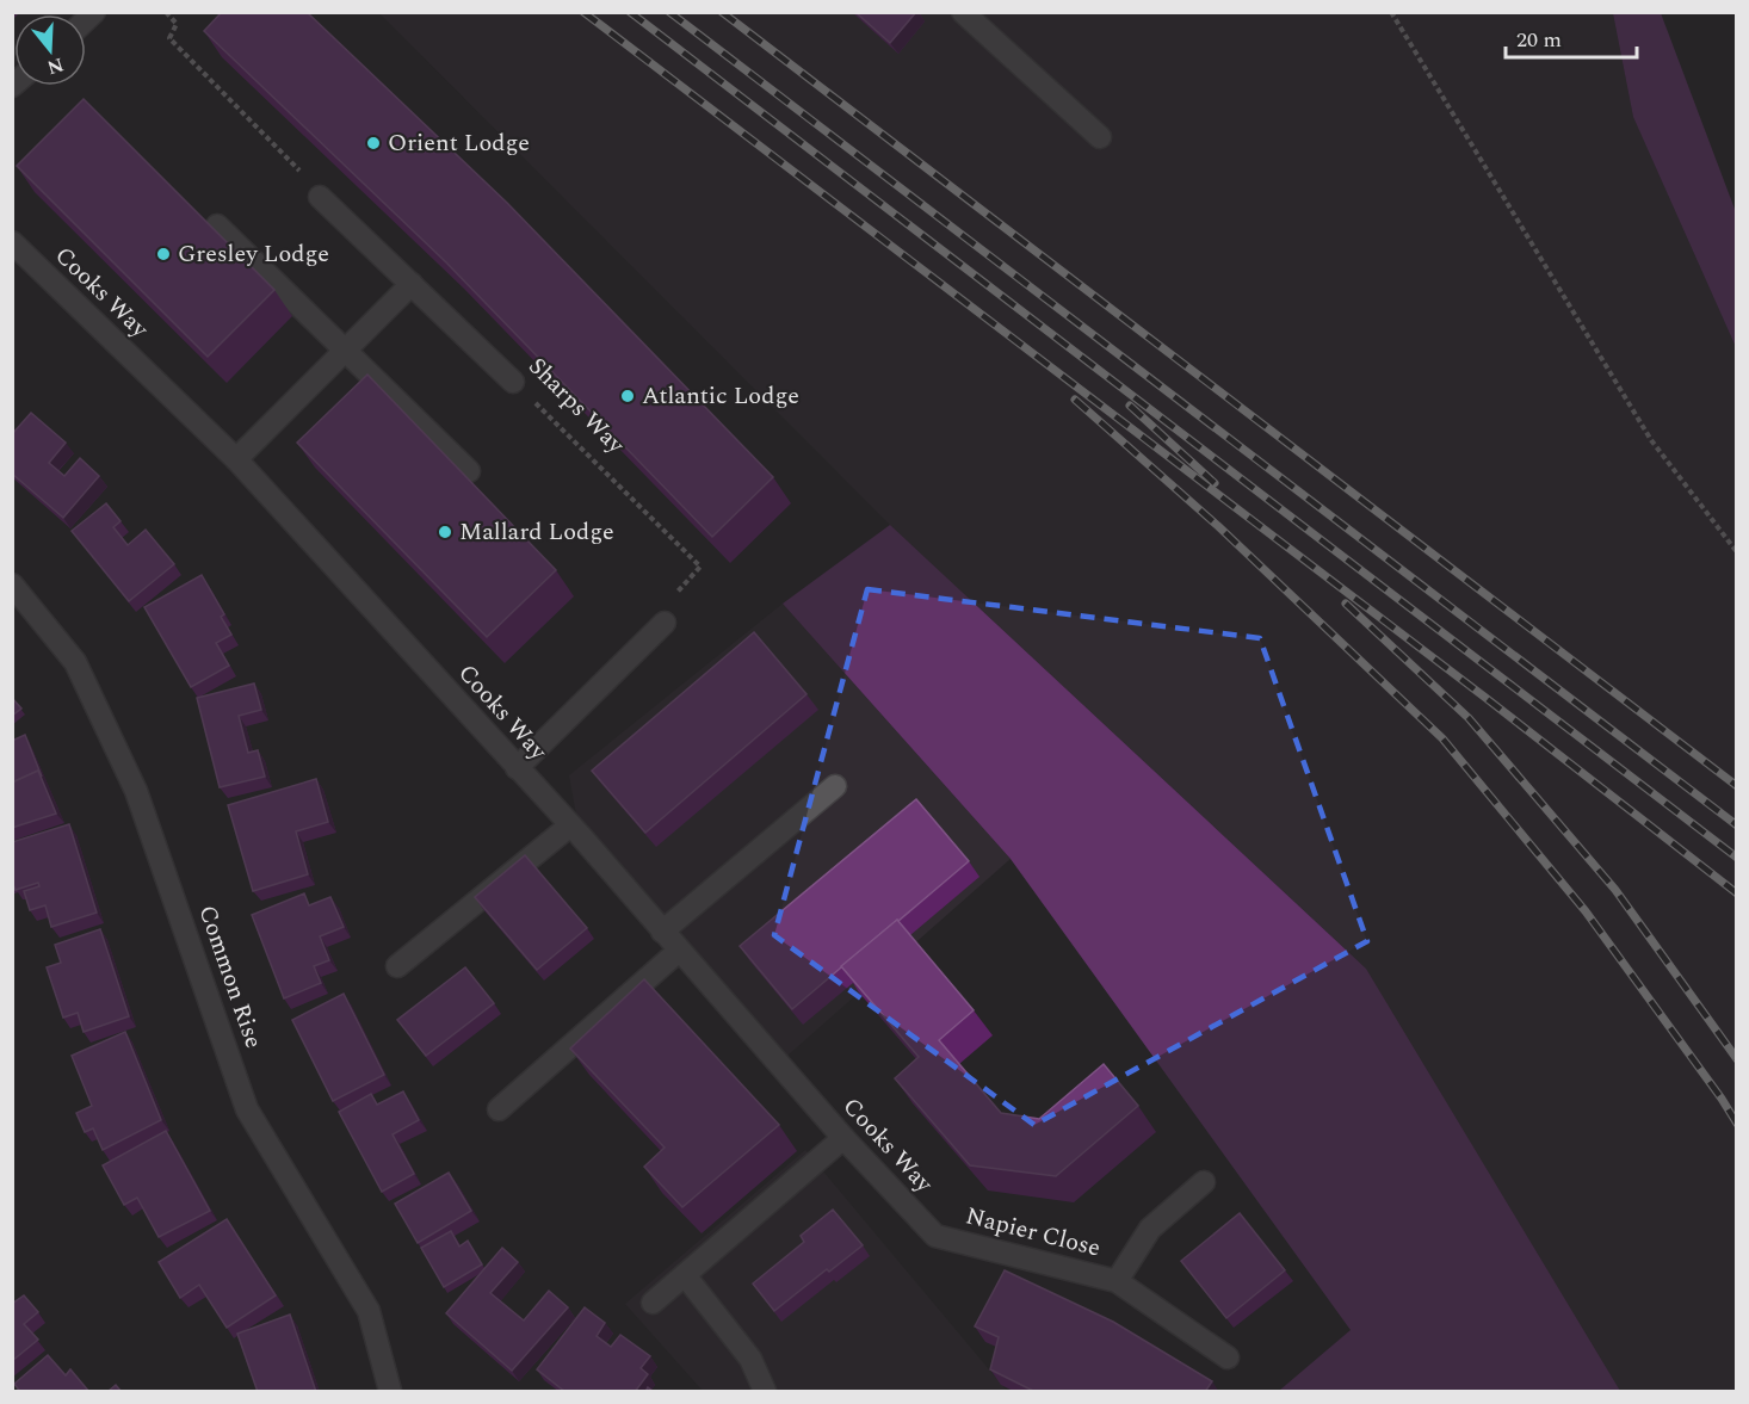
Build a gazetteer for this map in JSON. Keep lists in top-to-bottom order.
{
  "streets": {
    "street": [
      "Cooks Way",
      "Sharps Way",
      "Common Rise",
      "Napier Close"
    ]
  },
  "crossings": [
    ["Cooks Way", "Napier Close"]
  ],
  "places": [
    "Orient Lodge",
    "Gresley Lodge",
    "Atlantic Lodge",
    "Mallard Lodge"
  ],
  "scale_bar": "20 m",
  "north": "bottom"
}
